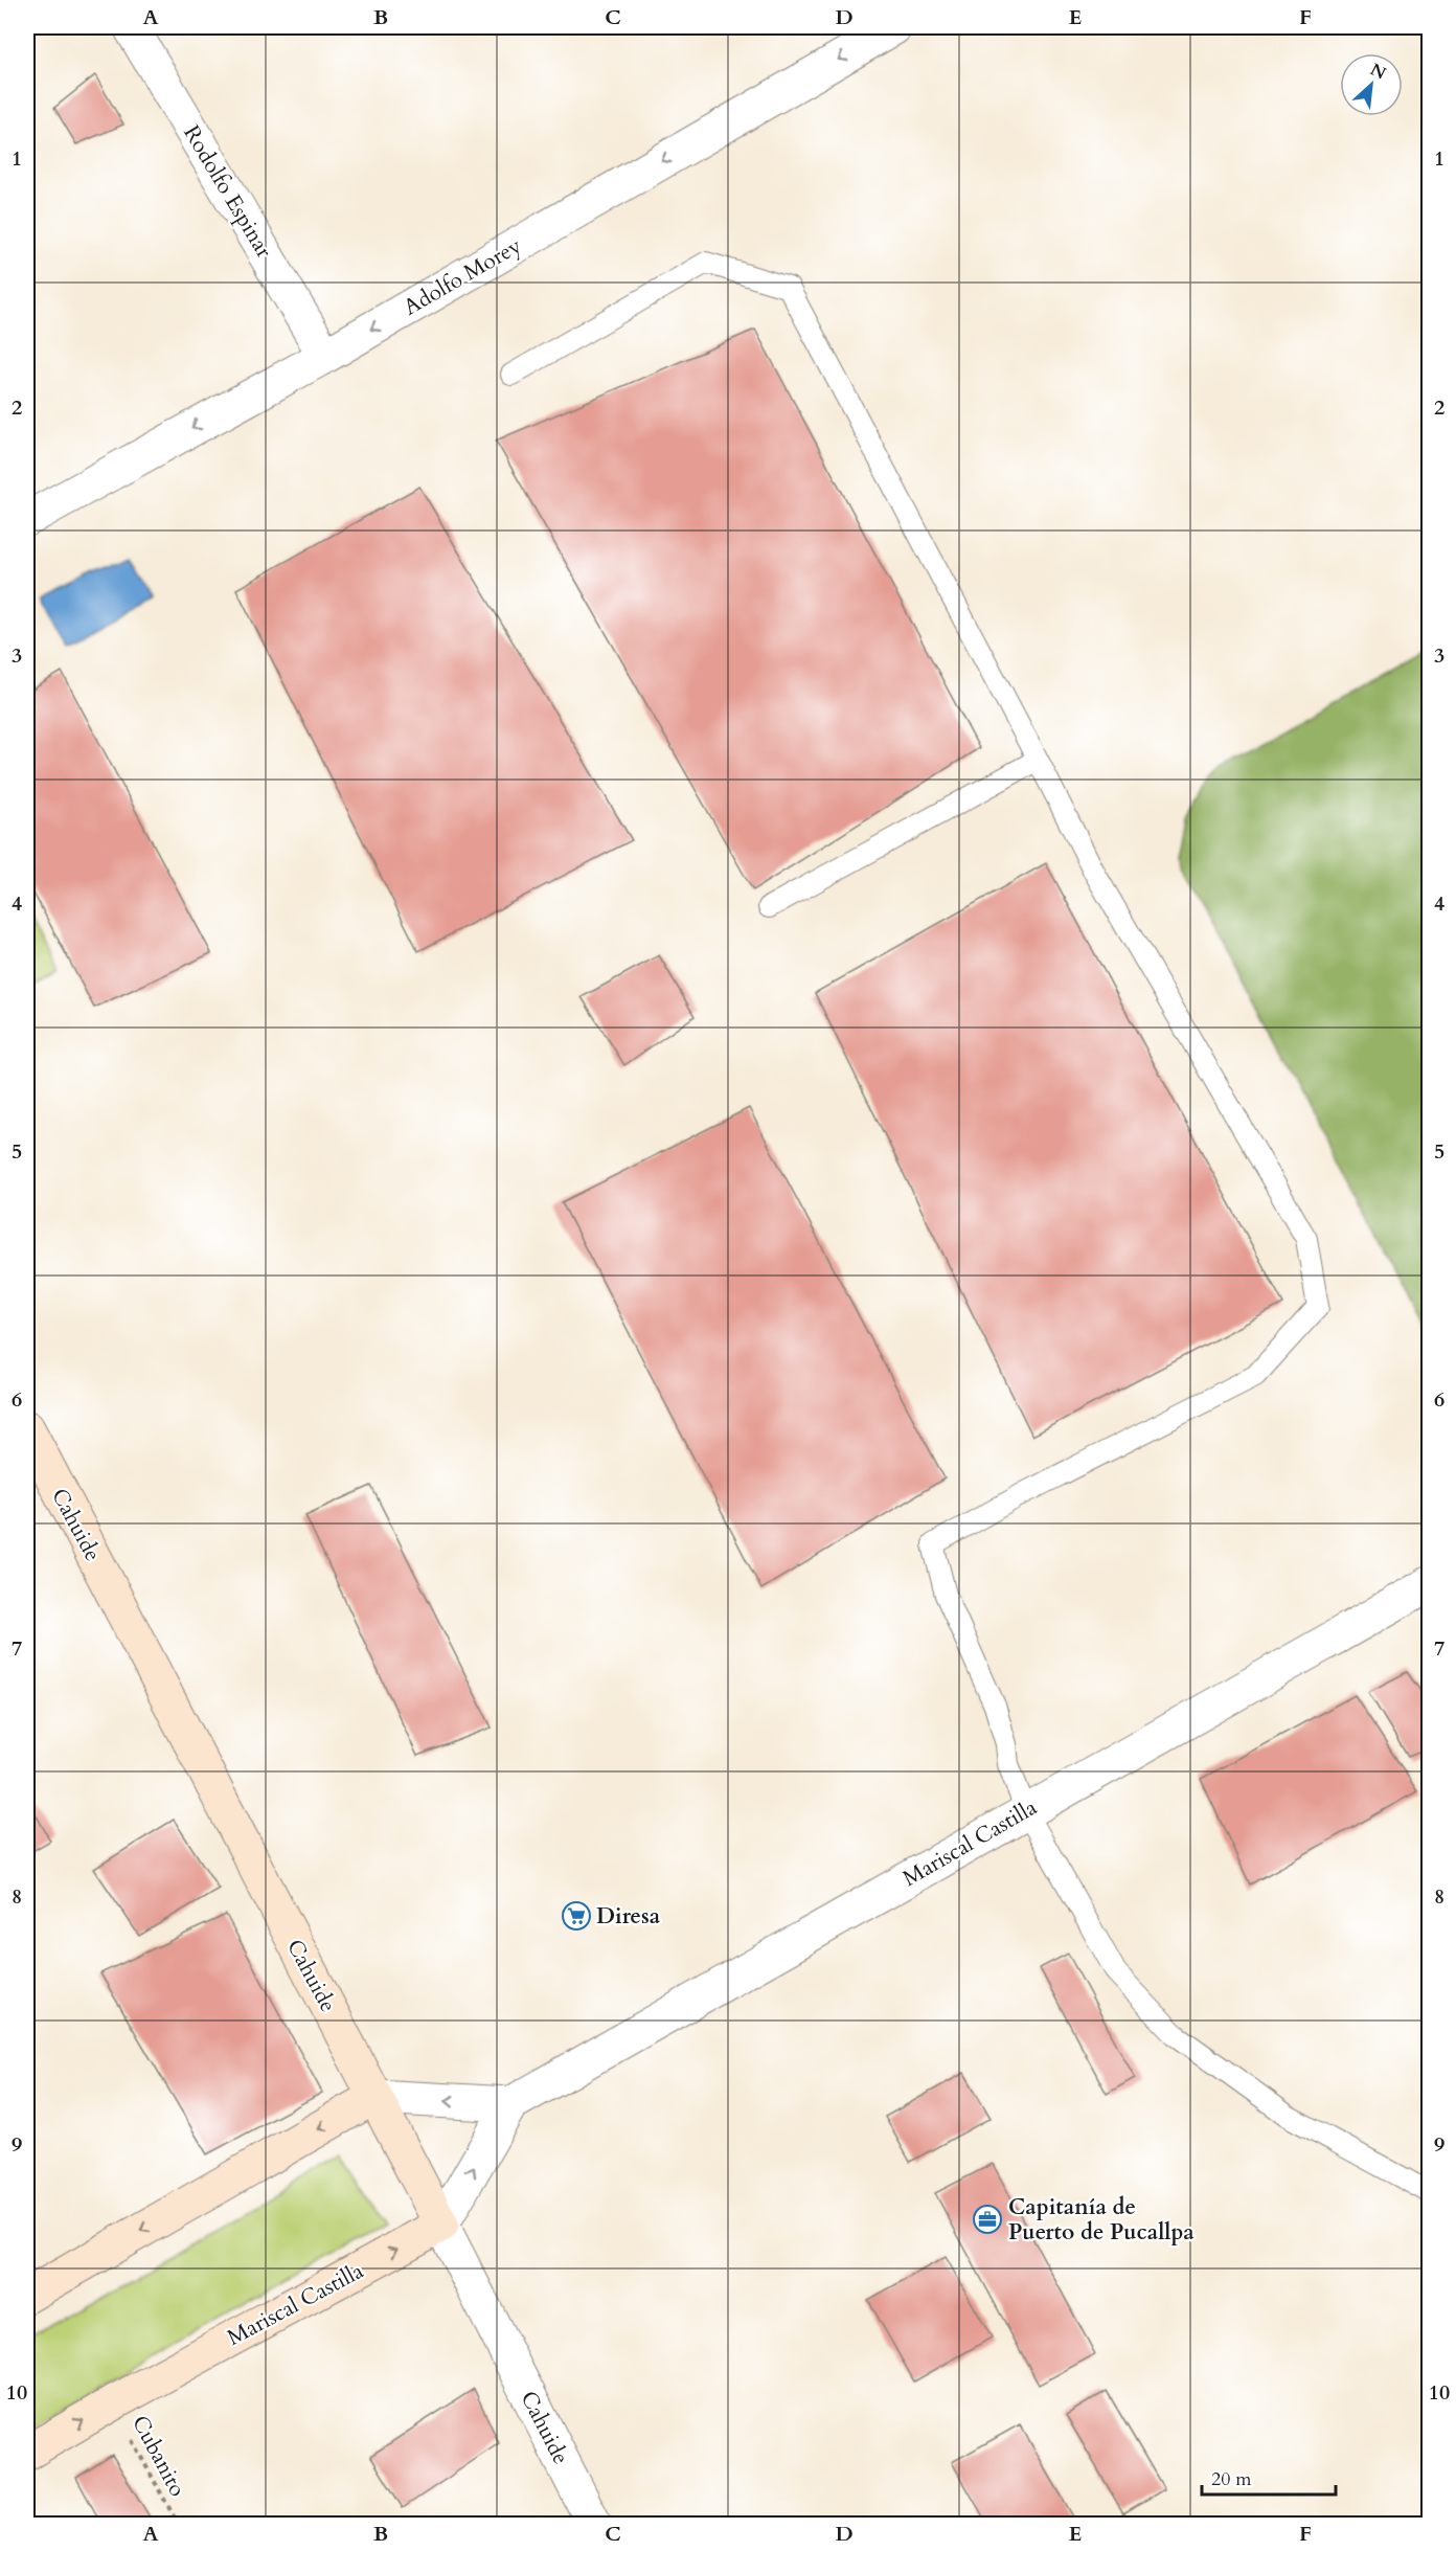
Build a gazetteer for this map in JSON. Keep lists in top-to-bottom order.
{
  "streets": {
    "main road": ["Cahuide", "Mariscal Castilla"],
    "street": ["Rodolfo Espinar", "Adolfo Morey"],
    "path": ["Cubanito"]
  },
  "crossings": [
    ["Rodolfo Espinar", "Adolfo Morey"],
    ["Cahuide", "Mariscal Castilla"],
    ["Mariscal Castilla", "Cubanito"]
  ],
  "one_way": ["Adolfo Morey"],
  "places": {
    "supermarket": ["Diresa"],
    "office": ["Capitanía de Puerto de Pucallpa"]
  },
  "scale_bar": "20 m",
  "north": "top right",
  "grid": {
    "columns": [
      "A",
      "B",
      "C",
      "D",
      "E",
      "F"
    ],
    "rows": [
      "1",
      "2",
      "3",
      "4",
      "5",
      "6",
      "7",
      "8",
      "9",
      "10"
    ]
  }
}
